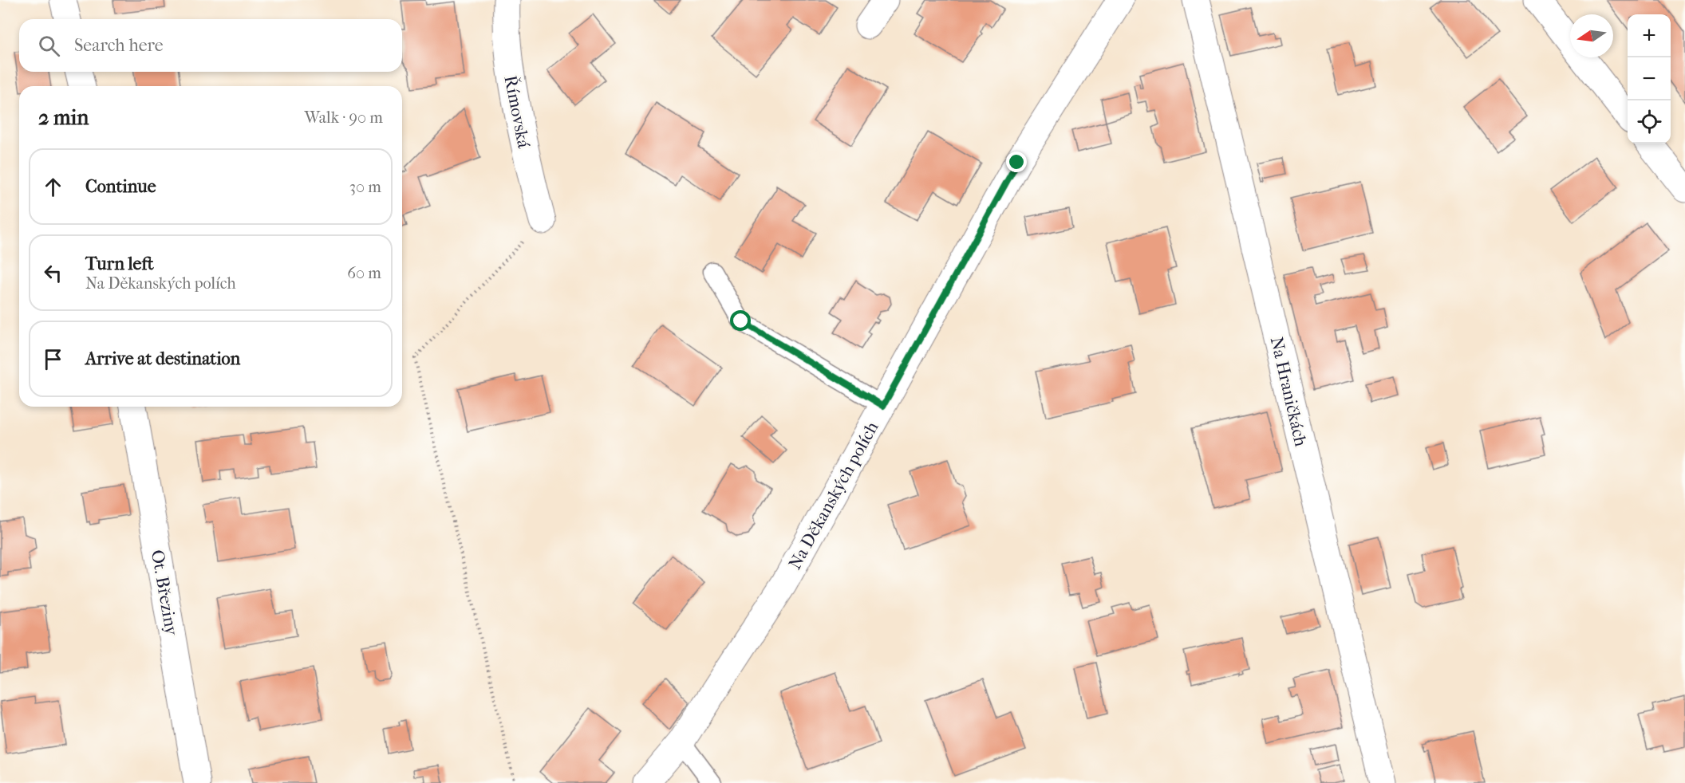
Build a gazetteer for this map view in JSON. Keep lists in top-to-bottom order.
{
  "streets": {
    "street": [
      "Římovská",
      "Na Hraničkách",
      "Na Děkanských polích",
      "Ot. Březiny"
    ]
  },
  "north": "left",
  "page": {
    "map_buttons": ["+", "−"],
    "search": "Search here",
    "heading": ["2 min", "Walk · 90 m"],
    "list": [
      ["Continue", "30 m"],
      ["Turn left", "Na Děkanských polích", "60 m"],
      "Arrive at destination"
    ]
  }
}
